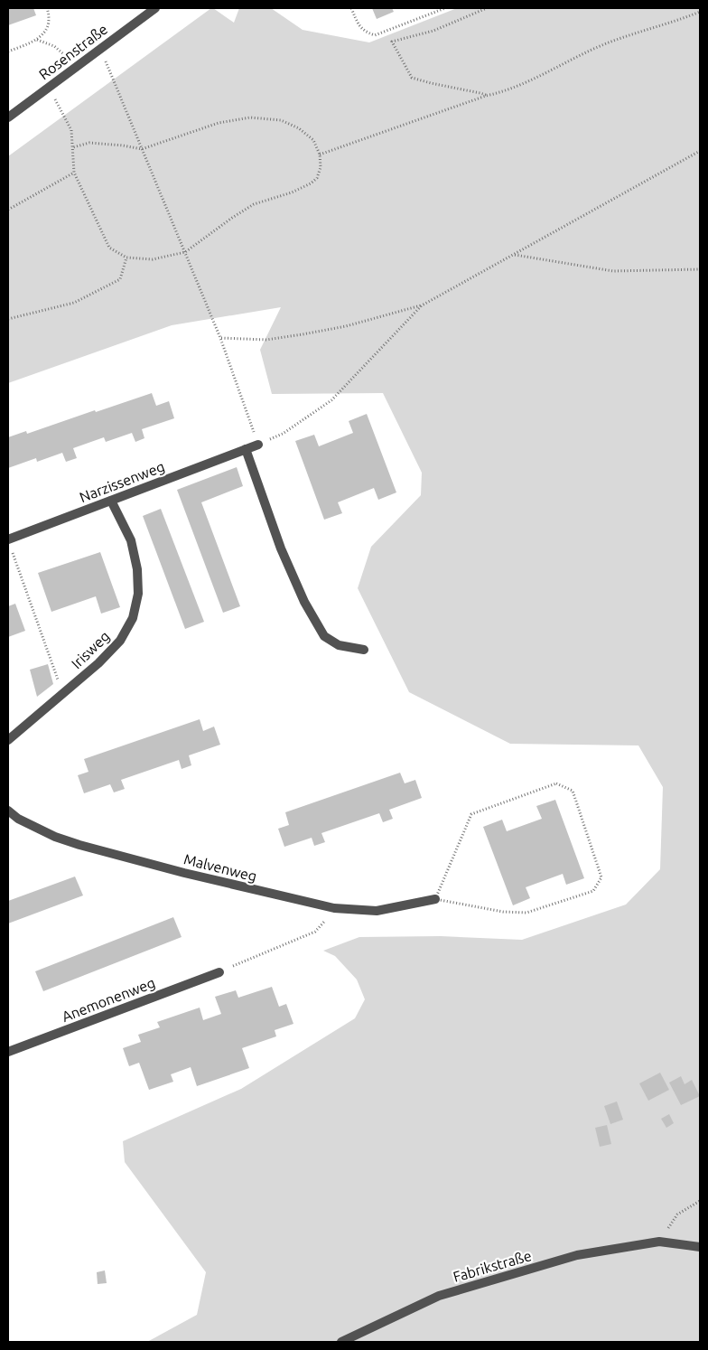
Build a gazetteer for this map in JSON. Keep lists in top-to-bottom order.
{
  "streets": {
    "street": [
      "Rosenstraße",
      "Narzissenweg",
      "Irisweg",
      "Malvenweg",
      "Anemonenweg",
      "Fabrikstraße"
    ]
  },
  "crossings": [
    ["Narzissenweg", "Irisweg"]
  ]
}
